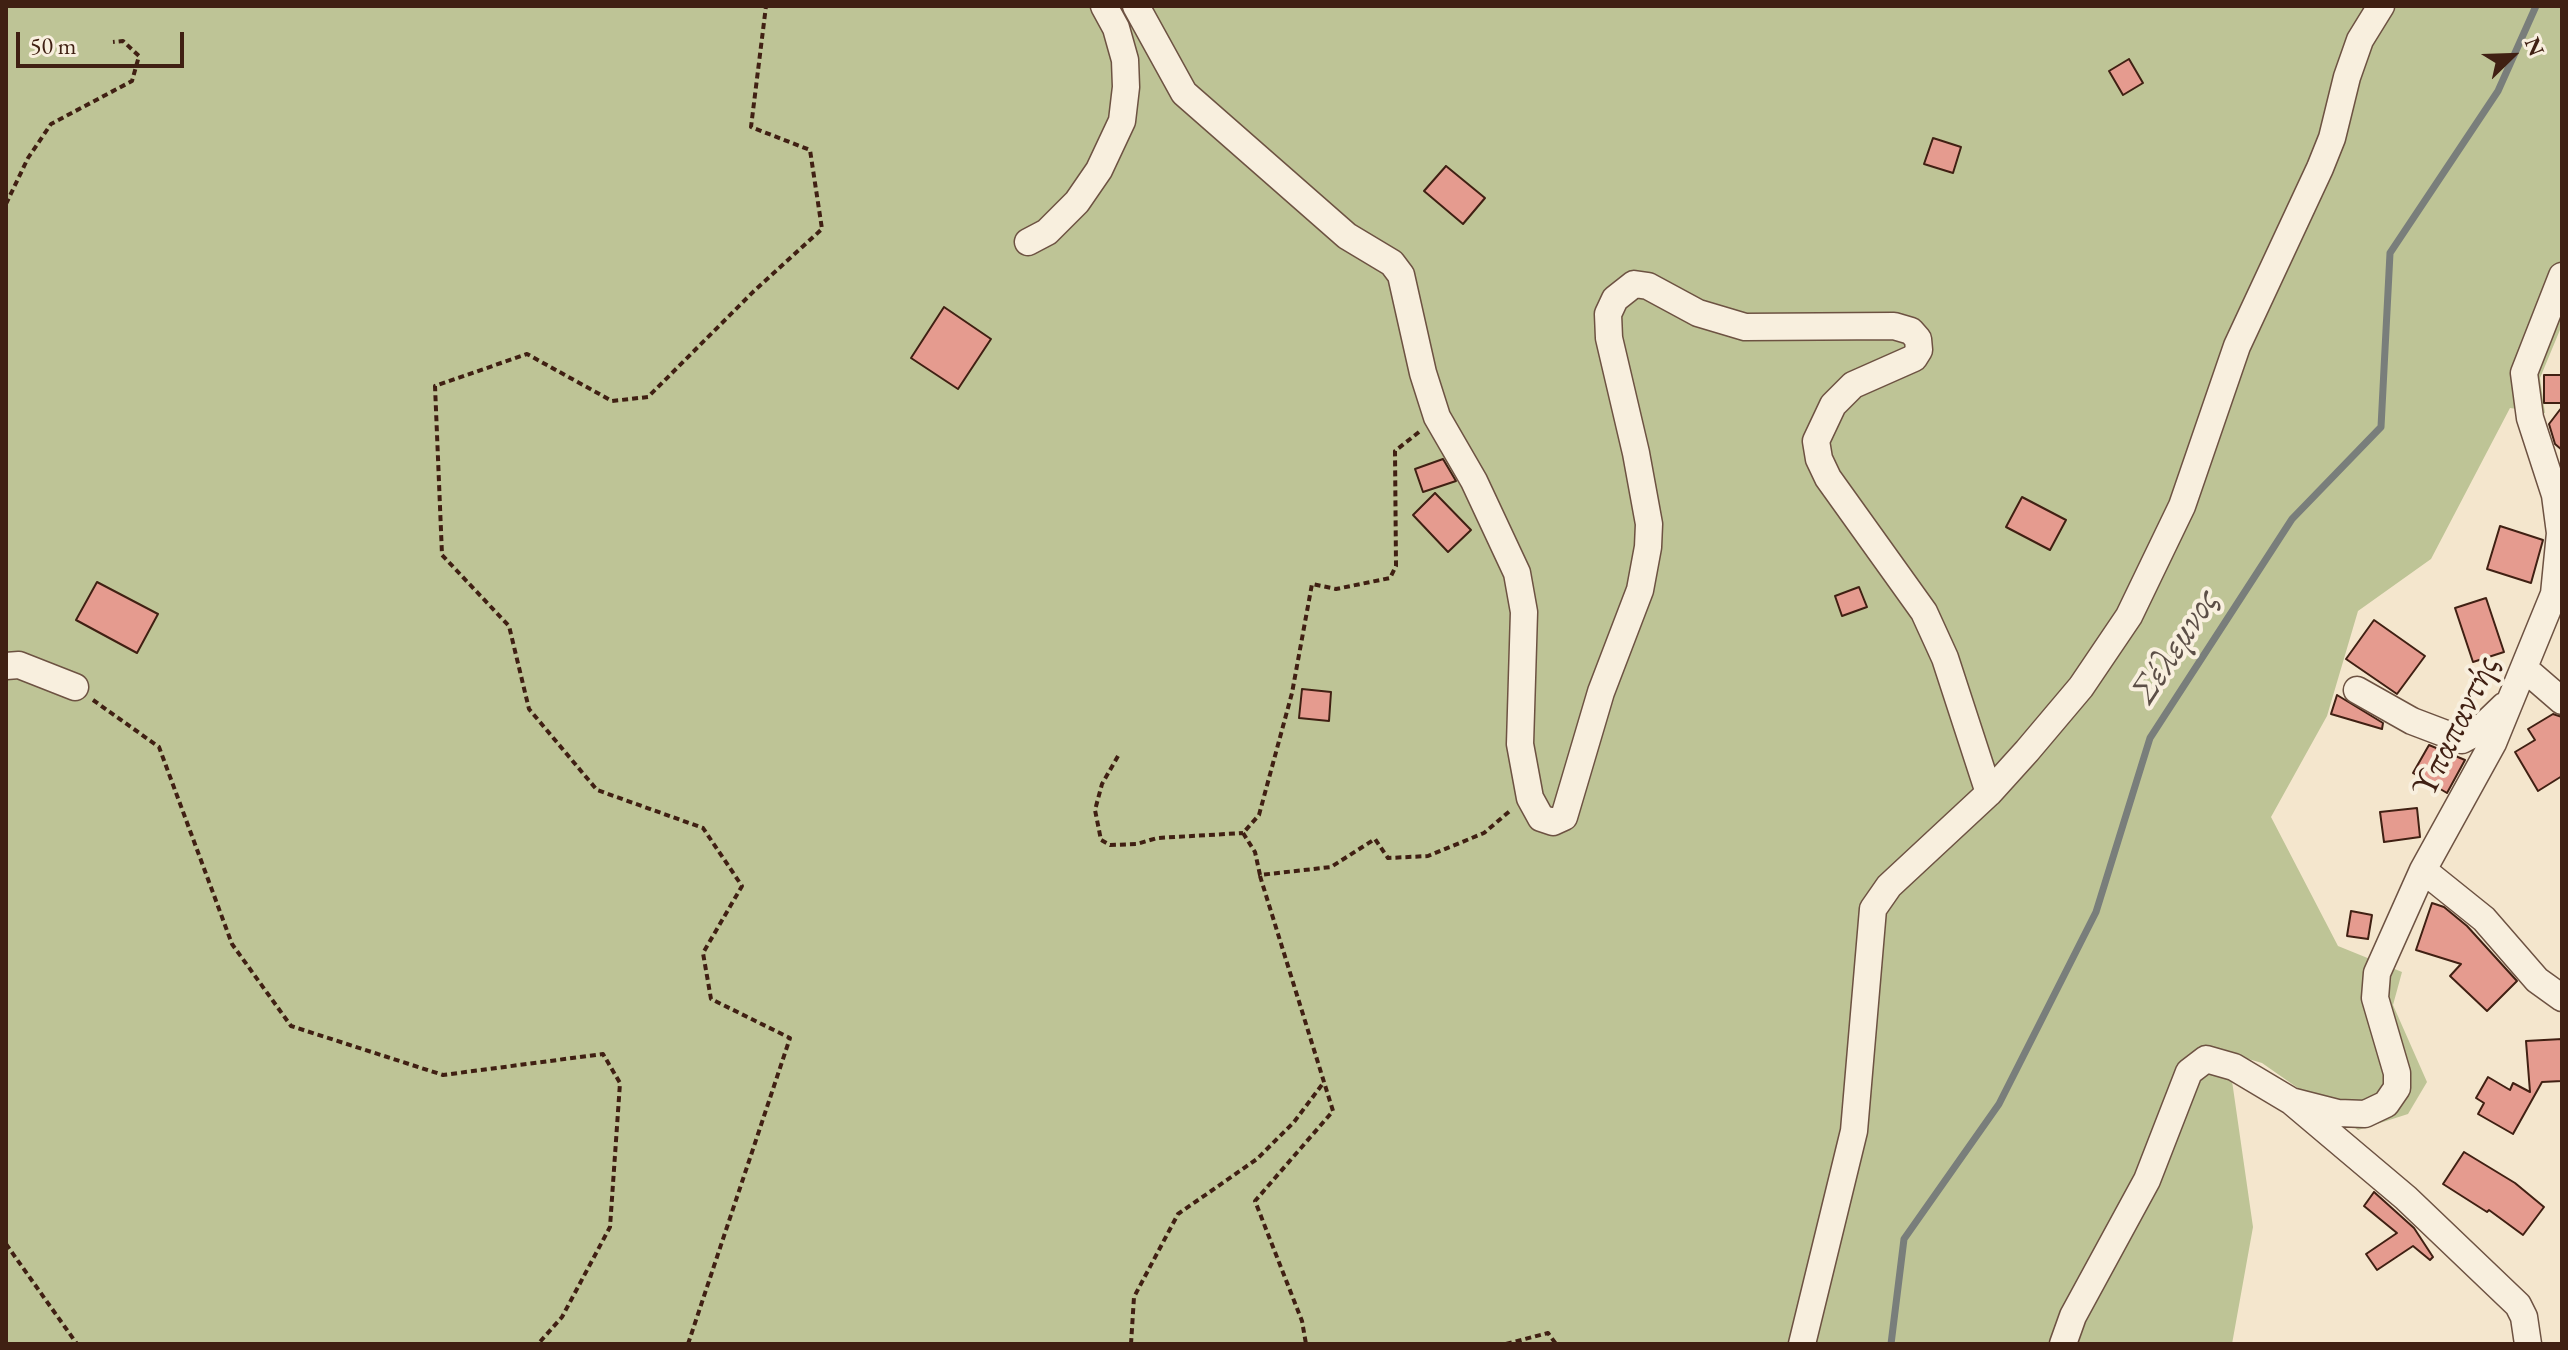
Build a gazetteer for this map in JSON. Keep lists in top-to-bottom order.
{
  "streets": {
    "street": ["Υπαπαντής"]
  },
  "water": ["Σέλεμνος"],
  "scale_bar": "50 m",
  "north": "top right"
}
